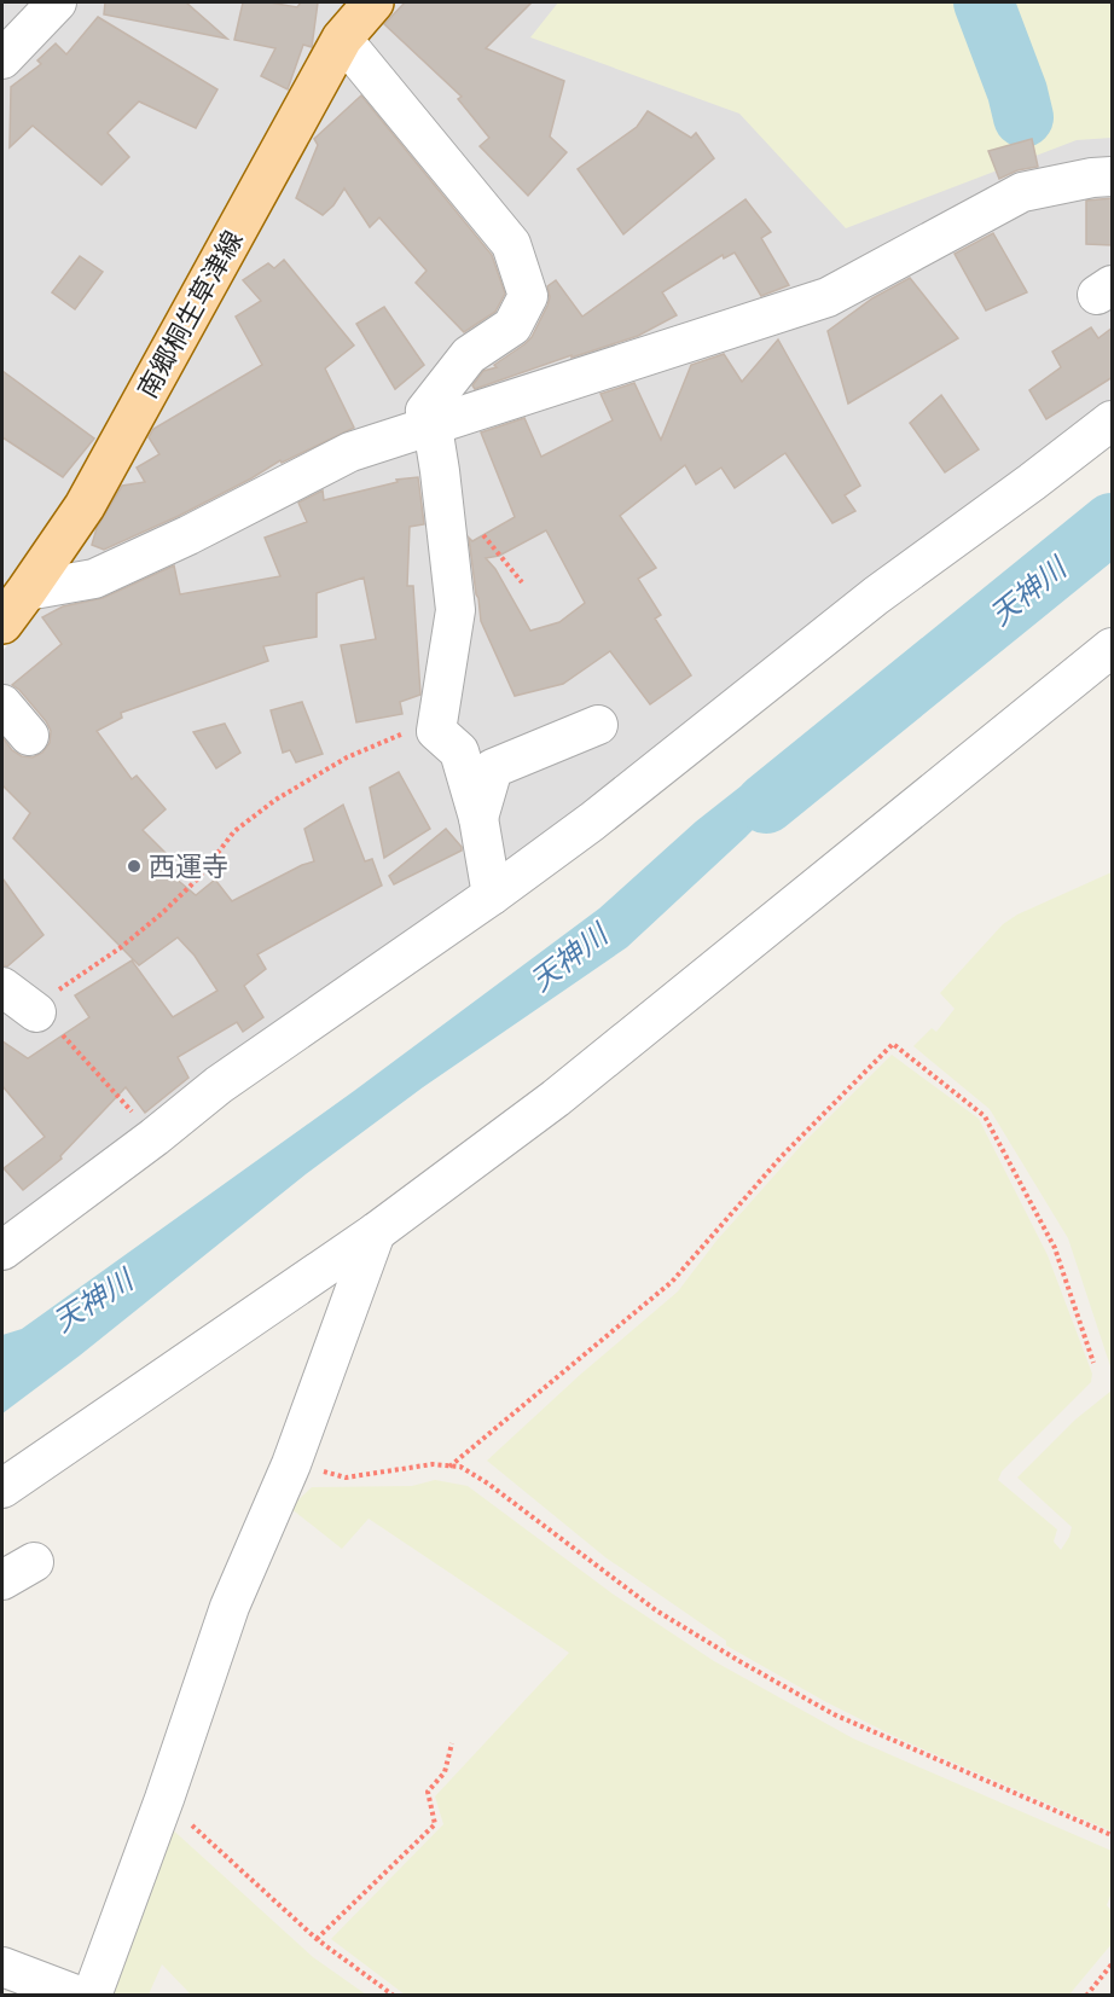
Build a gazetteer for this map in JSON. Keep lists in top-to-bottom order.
{
  "streets": {
    "main road": ["南郷桐生草津線"]
  },
  "water": ["天神川"],
  "places": ["西運寺"]
}
